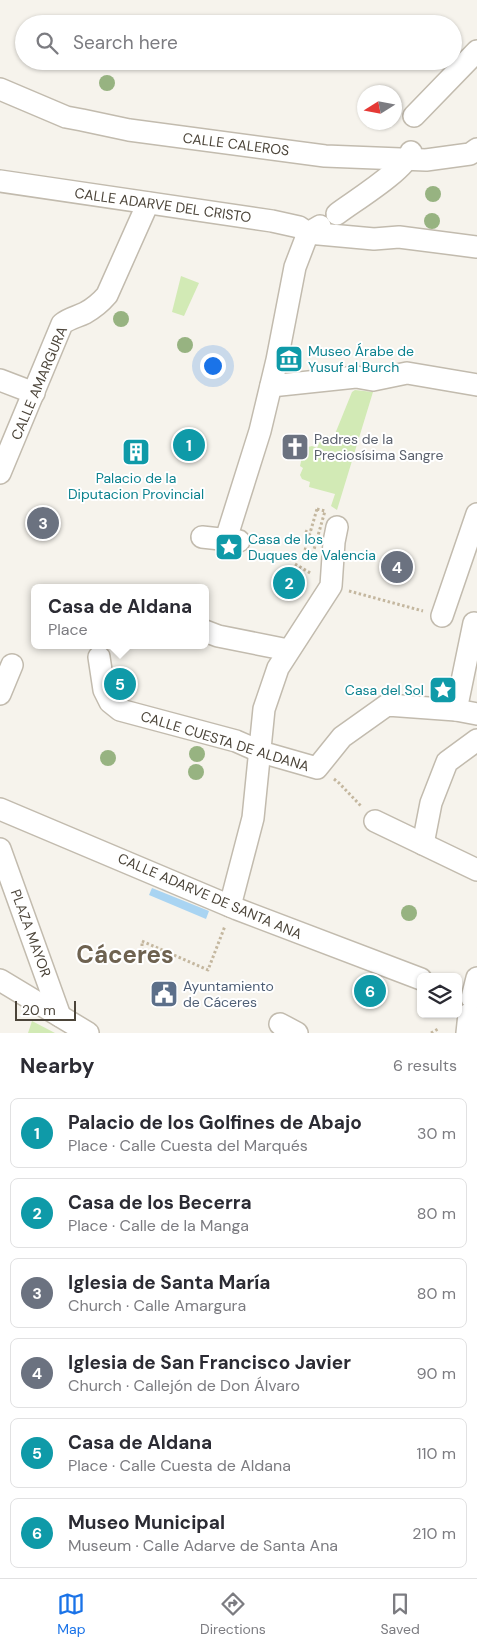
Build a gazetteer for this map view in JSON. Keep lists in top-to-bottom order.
{
  "streets": {
    "street": [
      "CALLE CALEROS",
      "CALLE ADARVE DEL CRISTO",
      "CALLE AMARGURA",
      "CALLE CUESTA DE ALDANA",
      "CALLE ADARVE DE SANTA ANA",
      "PLAZA MAYOR"
    ]
  },
  "crossings": [
    ["CALLE ADARVE DEL CRISTO", "CALLE AMARGURA"]
  ],
  "districts": ["Cáceres"],
  "places": {
    "museum": ["Museo Árabe de Yusuf al Burch"],
    "church": ["Padres de la Preciosísima Sangre"],
    "building": ["Palacio de la Diputacion Provincial"],
    "place": ["Casa de los Duques de Valencia", "Casa del Sol"],
    "public building": ["Ayuntamiento de Cáceres"]
  },
  "scale_bar": "20 m",
  "north": "left",
  "page": {
    "search": "Search here",
    "pins": [
      "1",
      "3",
      "4",
      "2",
      "5",
      "6"
    ],
    "popup": ["Casa de Aldana", "Place"],
    "scale": "20 m",
    "heading": ["Nearby", "6 results"],
    "list": [
      {
        "mark": "1",
        "name": "Palacio de los Golfines de Abajo",
        "note": "Place · Calle Cuesta del Marqués",
        "value": "30 m"
      },
      {
        "mark": "2",
        "name": "Casa de los Becerra",
        "note": "Place · Calle de la Manga",
        "value": "80 m"
      },
      {
        "mark": "3",
        "name": "Iglesia de Santa María",
        "note": "Church · Calle Amargura",
        "value": "80 m"
      },
      {
        "mark": "4",
        "name": "Iglesia de San Francisco Javier",
        "note": "Church · Callejón de Don Álvaro",
        "value": "90 m"
      },
      {
        "mark": "5",
        "name": "Casa de Aldana",
        "note": "Place · Calle Cuesta de Aldana",
        "value": "110 m"
      },
      {
        "mark": "6",
        "name": "Museo Municipal",
        "note": "Museum · Calle Adarve de Santa Ana",
        "value": "210 m"
      }
    ],
    "nav": ["Map", "Directions", "Saved"]
  }
}
